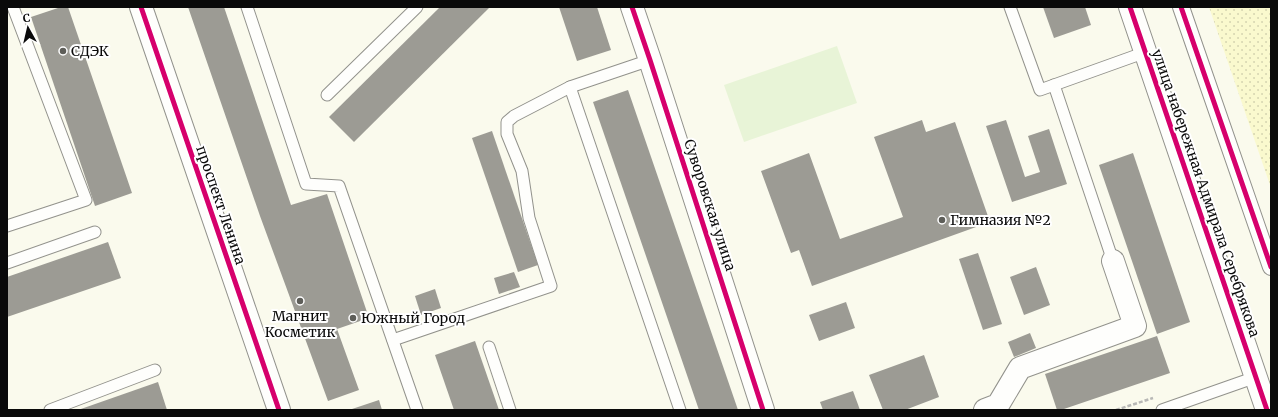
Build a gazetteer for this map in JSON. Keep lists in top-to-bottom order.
{
  "streets": {
    "street": ["улица набережная Адмирала Серебрякова", "проспект Ленина", "Суворовская улица"]
  },
  "places": [
    "СДЭК",
    "Гимназия №2",
    "Магнит Косметик",
    "Южный Город"
  ],
  "north": "top"
}
